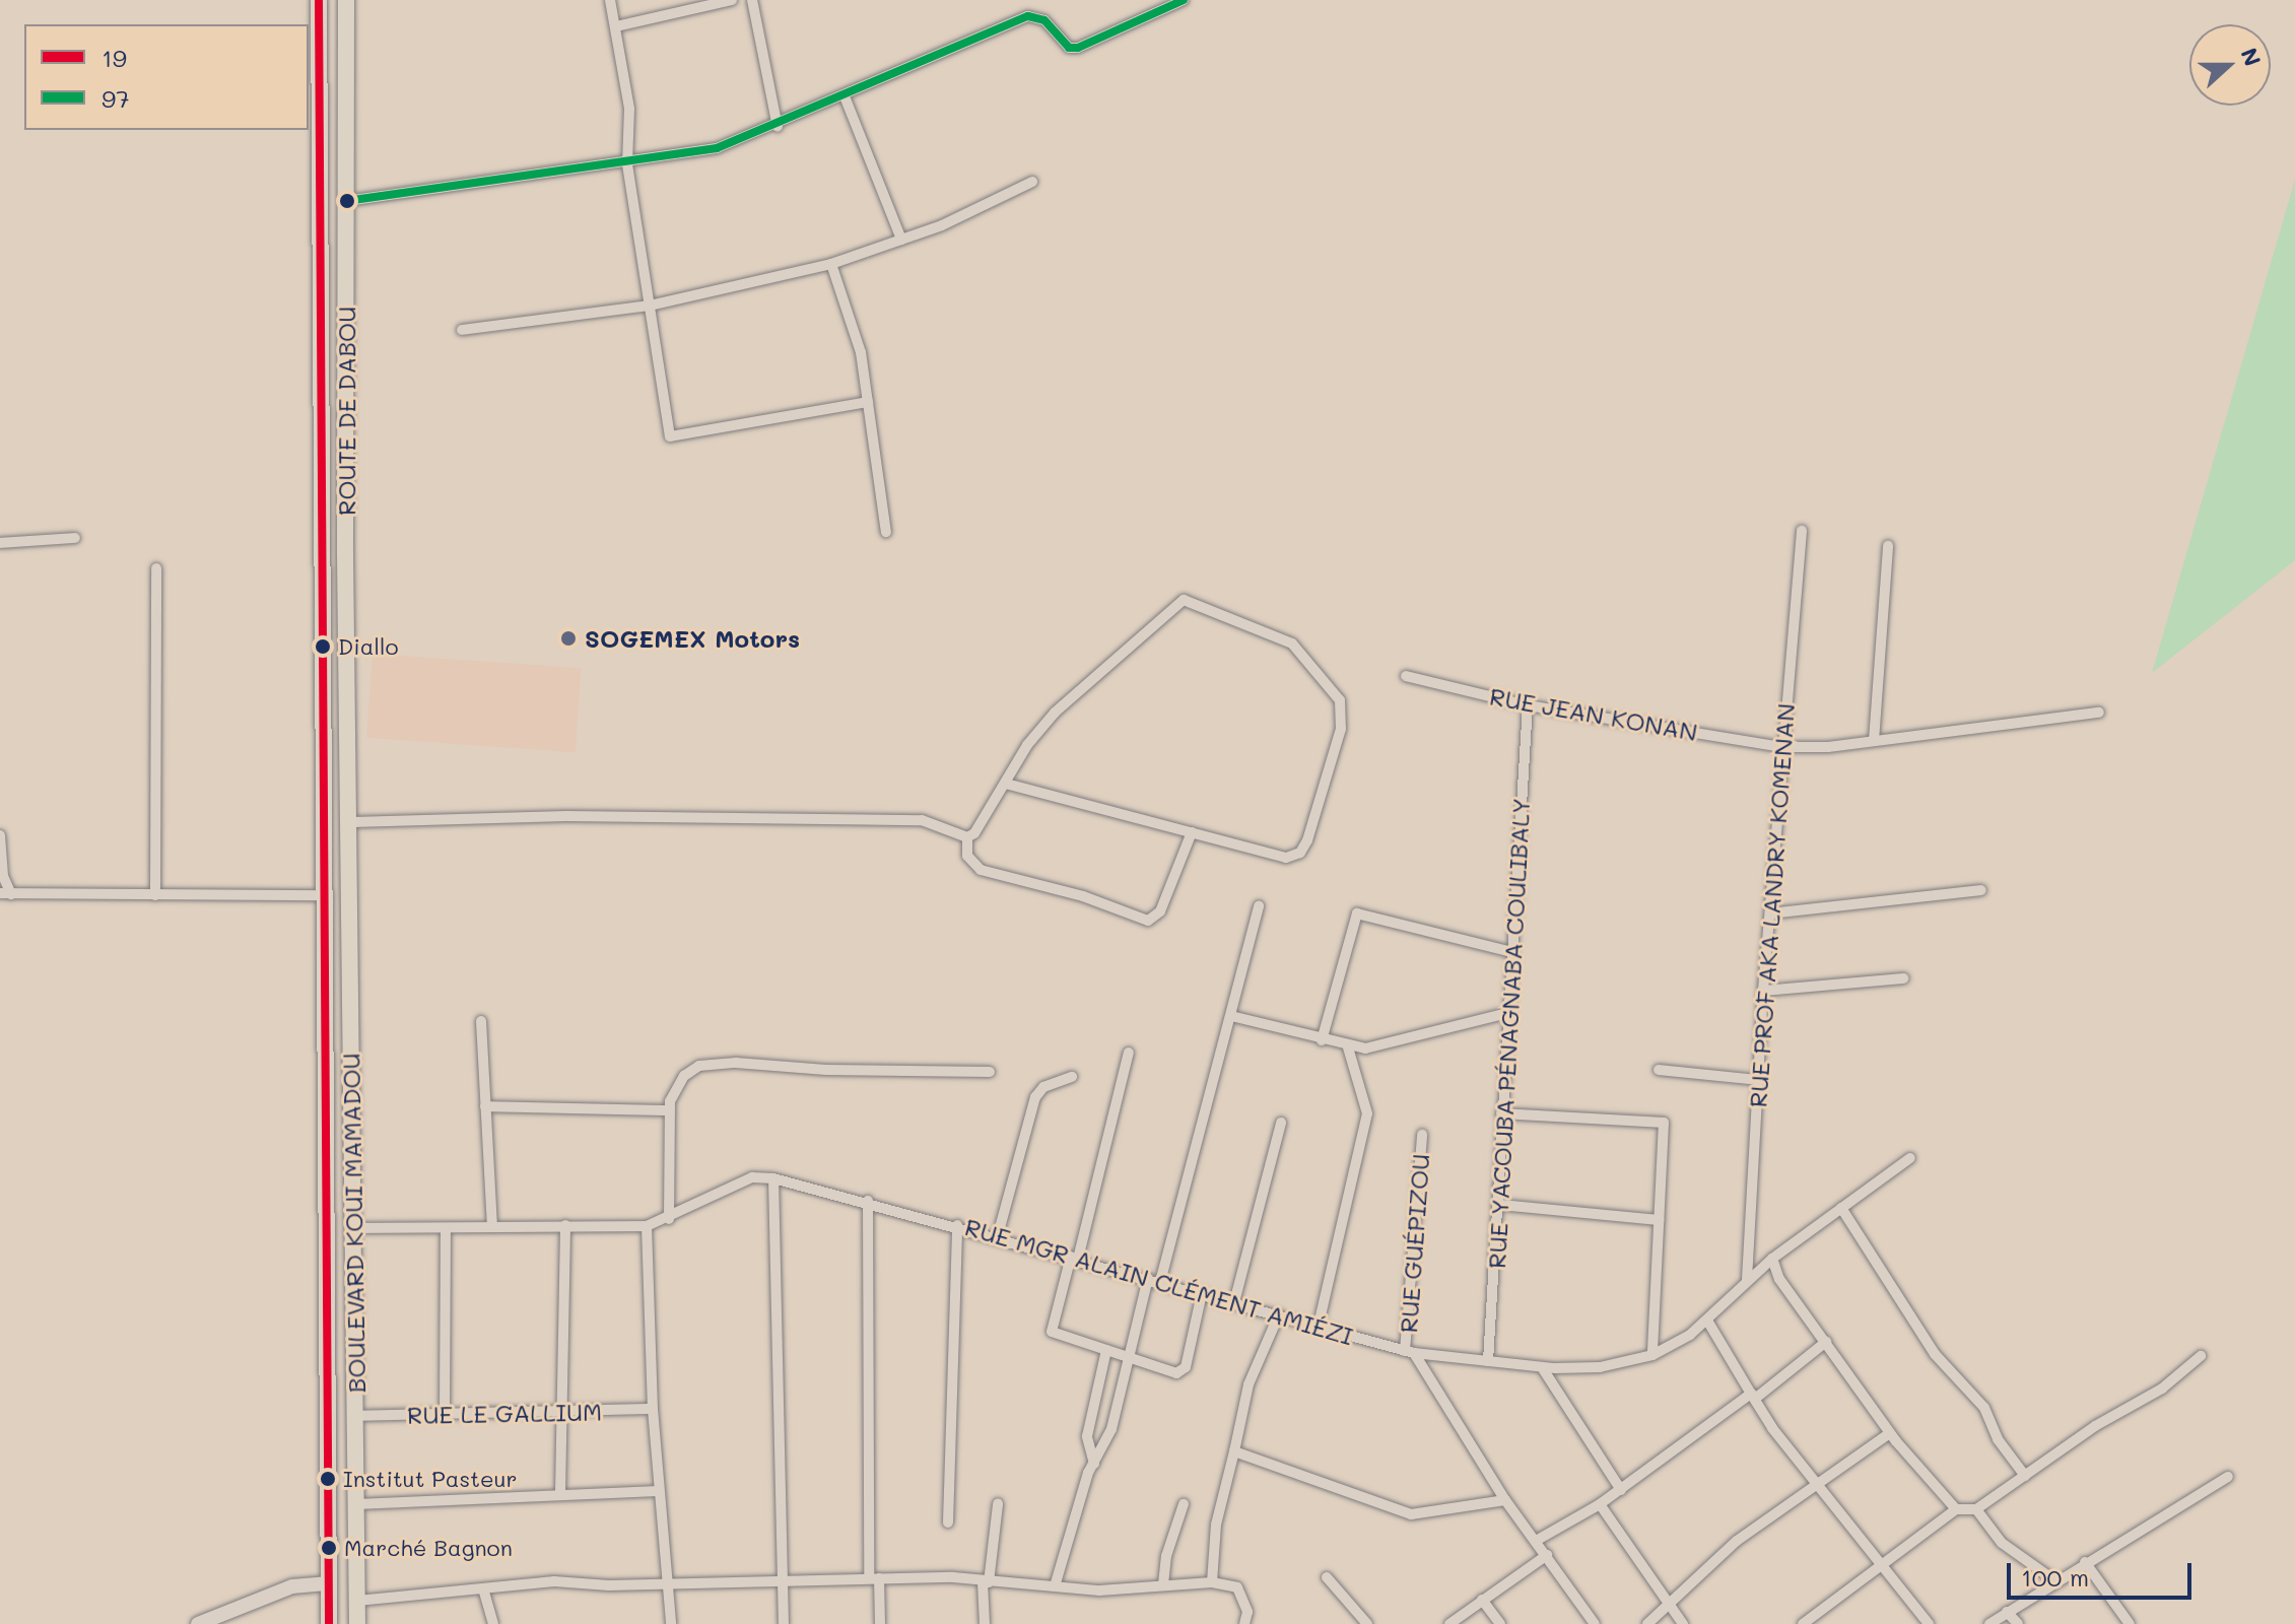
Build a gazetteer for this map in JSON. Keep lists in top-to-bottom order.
{
  "streets": {
    "main road": ["ROUTE DE DABOU", "BOULEVARD KOUI MAMADOU"],
    "street": [
      "RUE JEAN KONAN",
      "RUE PROF AKA LANDRY KOMENAN",
      "RUE YACOUBA PÉNAGNABA COULIBALY",
      "RUE GUÉPIZOU",
      "RUE MGR ALAIN CLÉMENT AMIÉZI",
      "RUE LE GALLIUM"
    ]
  },
  "crossings": [
    ["ROUTE DE DABOU", "BOULEVARD KOUI MAMADOU"],
    ["RUE JEAN KONAN", "RUE PROF AKA LANDRY KOMENAN"],
    ["RUE JEAN KONAN", "RUE YACOUBA PÉNAGNABA COULIBALY"],
    ["RUE PROF AKA LANDRY KOMENAN", "RUE MGR ALAIN CLÉMENT AMIÉZI"],
    ["RUE YACOUBA PÉNAGNABA COULIBALY", "RUE MGR ALAIN CLÉMENT AMIÉZI"],
    ["BOULEVARD KOUI MAMADOU", "RUE MGR ALAIN CLÉMENT AMIÉZI"],
    ["BOULEVARD KOUI MAMADOU", "RUE LE GALLIUM"],
    ["RUE GUÉPIZOU", "RUE MGR ALAIN CLÉMENT AMIÉZI"]
  ],
  "places": [
    "SOGEMEX Motors",
    "Diallo",
    "Institut Pasteur",
    "Marché Bagnon"
  ],
  "lines": ["transit line 19", "transit line 97"],
  "legend": ["19", "97"],
  "scale_bar": "100 m",
  "north": "right"
}
